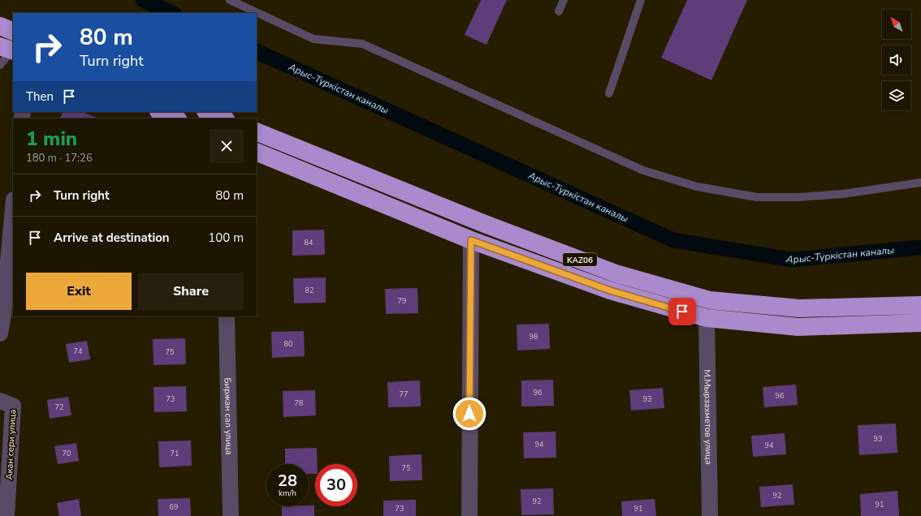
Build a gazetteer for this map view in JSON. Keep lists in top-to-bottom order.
{
  "streets": {
    "highway": ["KАZ06"],
    "street": ["Биржан сал улица", "М.Мырзахметов улица", "Акан сери улица"]
  },
  "crossings": [
    ["KАZ06", "М.Мырзахметов улица"]
  ],
  "water": ["Арыс-Түркістан каналы"],
  "house_numbers": [
    "84",
    "82",
    "79",
    "98",
    "80",
    "74",
    "75",
    "96",
    "77",
    "96",
    "73",
    "93",
    "78",
    "72",
    "93",
    "94",
    "94",
    "70",
    "71",
    "75",
    "92",
    "92",
    "91",
    "69",
    "73",
    "91"
  ],
  "north": "top left",
  "page": {
    "turn": ["80 m", "Turn right"],
    "then": "Then",
    "heading": ["1 min", "180 m · 17:26"],
    "list": [
      {
        "name": "Turn right",
        "value": "80 m"
      },
      {
        "name": "Arrive at destination",
        "value": "100 m"
      }
    ],
    "buttons": ["Exit", "Share"],
    "speed": "28 km/h",
    "limit": "30"
  }
}
